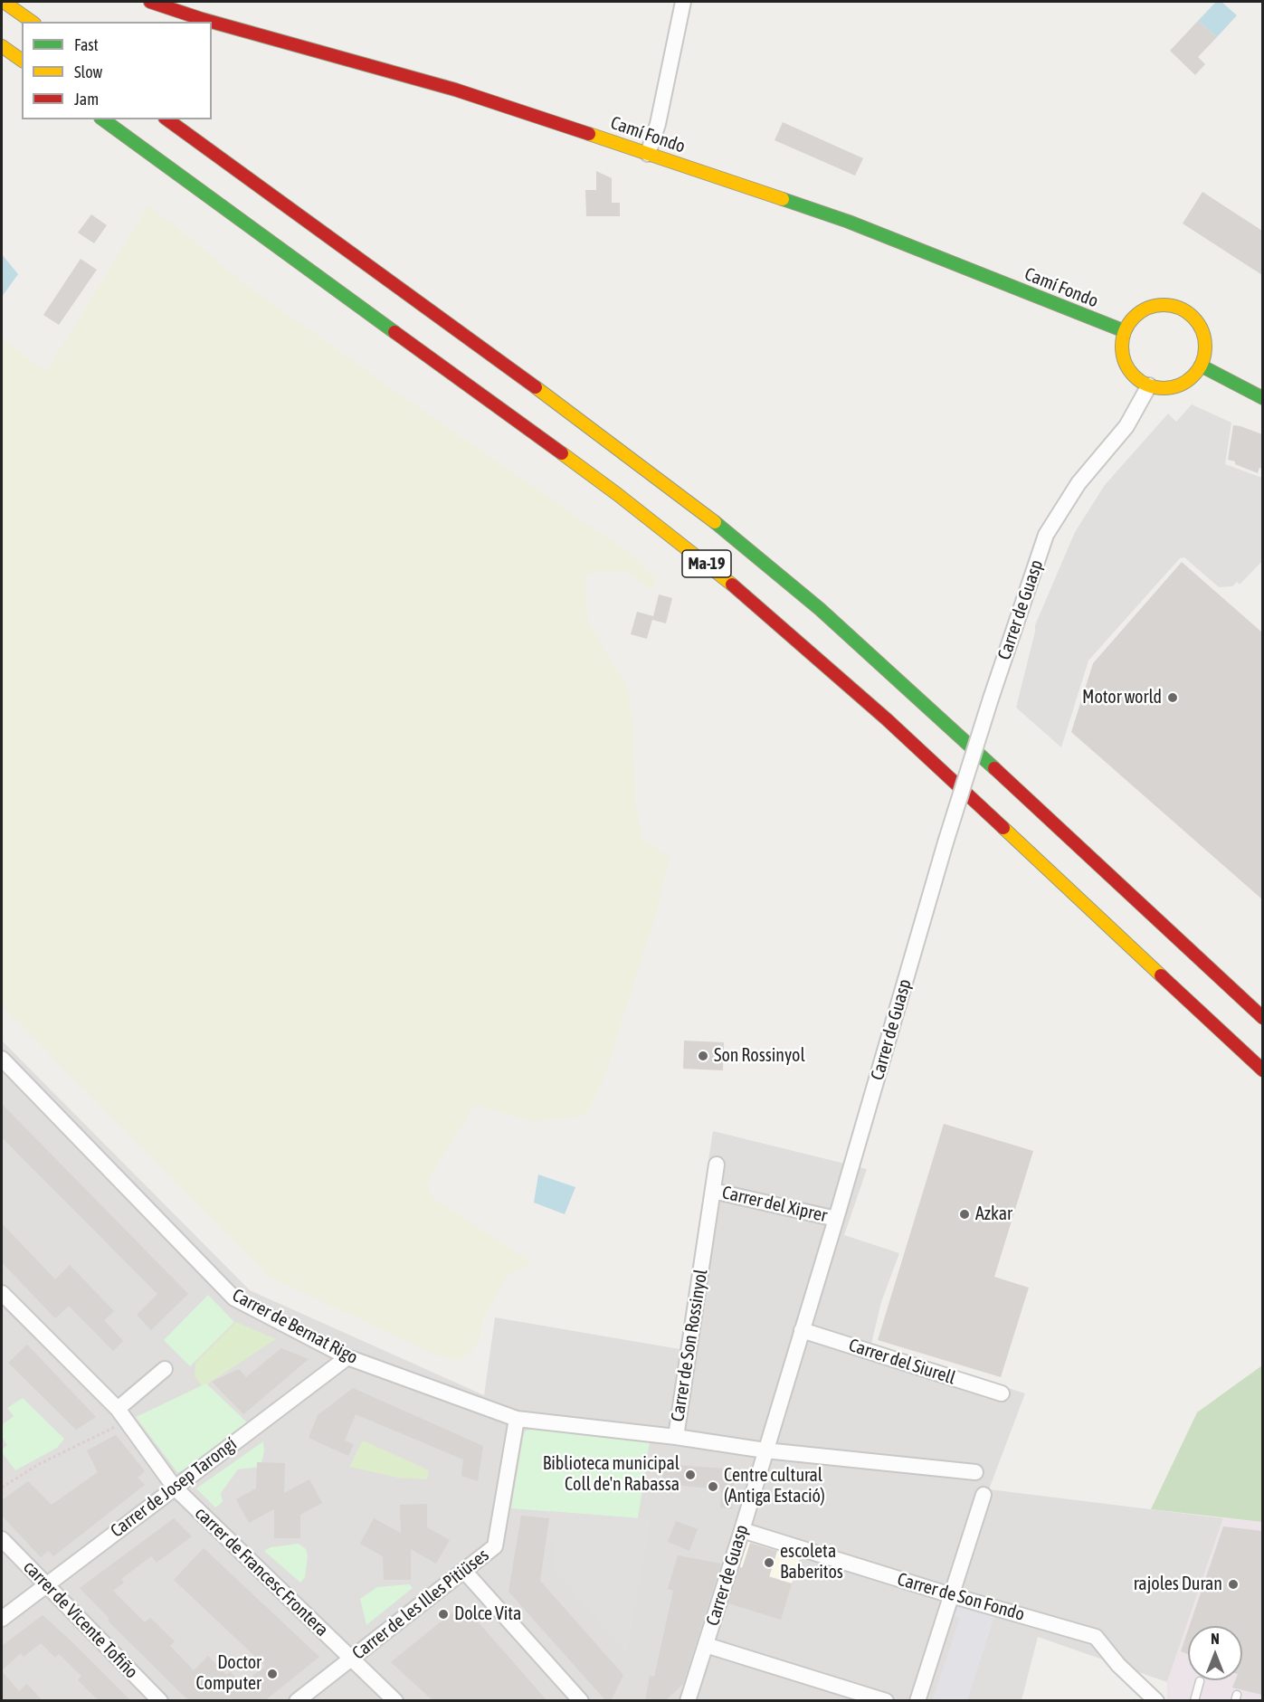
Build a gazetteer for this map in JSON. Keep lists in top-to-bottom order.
{
  "streets": {
    "main road": ["Camí Fondo", "Ma-19"],
    "street": [
      "Carrer de Guasp",
      "Carrer del Xiprer",
      "Carrer de Bernat Rigo",
      "Carrer de Son Rossinyol",
      "Carrer del Siurell",
      "Carrer de Josep Tarongí",
      "carrer de Francesc Frontera",
      "Carrer de Son Fondo",
      "Carrer de les Illes Pitiüses",
      "carrer de Vicente Tofiño"
    ]
  },
  "crossings": [
    ["Camí Fondo", "Carrer de Guasp"],
    ["Carrer de Guasp", "Carrer del Xiprer"],
    ["Carrer de Guasp", "Carrer de Son Rossinyol"],
    ["Carrer de Guasp", "Carrer del Siurell"],
    ["Carrer de Guasp", "Carrer de Son Fondo"],
    ["Carrer del Xiprer", "Carrer de Son Rossinyol"],
    ["Carrer de Bernat Rigo", "Carrer de Son Rossinyol"],
    ["Carrer de Bernat Rigo", "Carrer de Josep Tarongí"],
    ["Carrer de Bernat Rigo", "Carrer de les Illes Pitiüses"],
    ["Carrer de Josep Tarongí", "carrer de Francesc Frontera"],
    ["Carrer de Josep Tarongí", "carrer de Vicente Tofiño"],
    ["carrer de Francesc Frontera", "Carrer de les Illes Pitiüses"]
  ],
  "places": [
    "Motor world",
    "Son Rossinyol",
    "Azkar",
    "Biblioteca municipal Coll de'n Rabassa",
    "Centre cultural (Antiga Estació)",
    "escoleta Baberitos",
    "rajoles Duran",
    "Dolce Vita",
    "Doctor Computer"
  ],
  "legend": ["Fast", "Slow", "Jam"],
  "north": "top"
}
